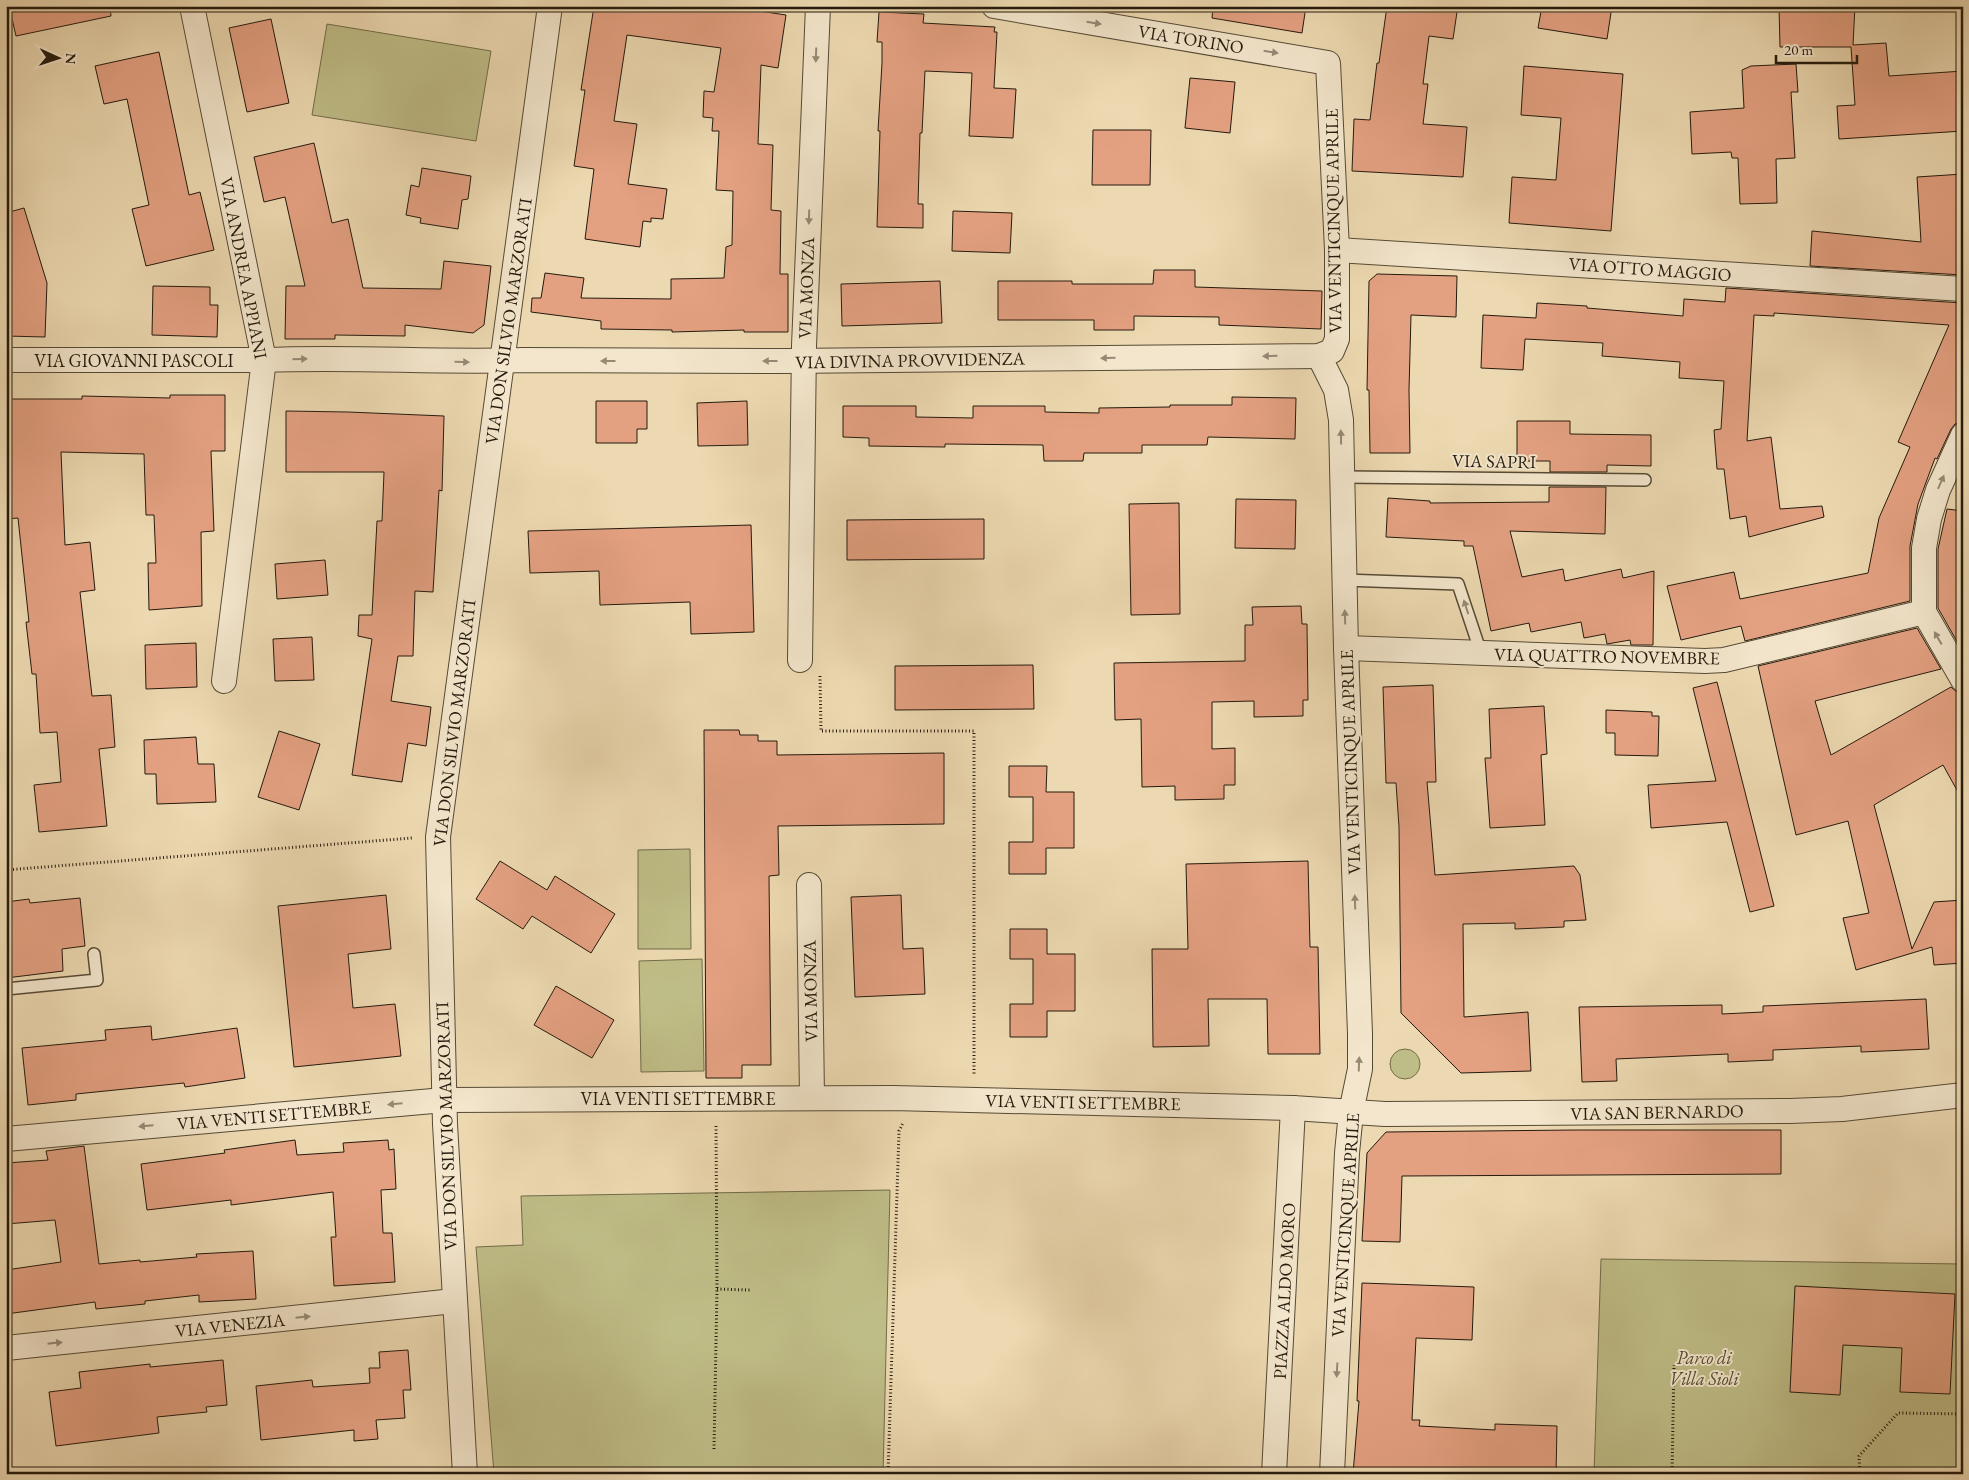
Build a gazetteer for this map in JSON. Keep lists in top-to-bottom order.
{
  "streets": {
    "street": [
      "VIA TORINO",
      "VIA VENTICINQUE APRILE",
      "VIA ANDREA APPIANI",
      "VIA OTTO MAGGIO",
      "VIA MONZA",
      "VIA DON SILVIO MARZORATI",
      "VIA GIOVANNI PASCOLI",
      "VIA DIVINA PROVVIDENZA",
      "VIA QUATTRO NOVEMBRE",
      "VIA VENTI SETTEMBRE",
      "VIA SAN BERNARDO",
      "PIAZZA ALDO MORO",
      "VIA VENEZIA"
    ],
    "lane": ["VIA SAPRI"]
  },
  "crossings": [
    ["VIA TORINO", "VIA VENTICINQUE APRILE"],
    ["VIA VENTICINQUE APRILE", "VIA OTTO MAGGIO"],
    ["VIA VENTICINQUE APRILE", "VIA DIVINA PROVVIDENZA"],
    ["VIA VENTICINQUE APRILE", "VIA SAPRI"],
    ["VIA VENTICINQUE APRILE", "VIA QUATTRO NOVEMBRE"],
    ["VIA VENTICINQUE APRILE", "VIA VENTI SETTEMBRE"],
    ["VIA VENTICINQUE APRILE", "VIA SAN BERNARDO"],
    ["VIA ANDREA APPIANI", "VIA GIOVANNI PASCOLI"],
    ["VIA MONZA", "VIA DIVINA PROVVIDENZA"],
    ["VIA MONZA", "VIA VENTI SETTEMBRE"],
    ["VIA DON SILVIO MARZORATI", "VIA GIOVANNI PASCOLI"],
    ["VIA DON SILVIO MARZORATI", "VIA DIVINA PROVVIDENZA"],
    ["VIA DON SILVIO MARZORATI", "VIA VENTI SETTEMBRE"],
    ["VIA DON SILVIO MARZORATI", "VIA VENEZIA"],
    ["VIA GIOVANNI PASCOLI", "VIA DIVINA PROVVIDENZA"],
    ["VIA VENTI SETTEMBRE", "VIA SAN BERNARDO"],
    ["VIA VENTI SETTEMBRE", "PIAZZA ALDO MORO"]
  ],
  "one_way": [
    "VIA TORINO",
    "VIA MONZA",
    "VIA GIOVANNI PASCOLI",
    "VIA DIVINA PROVVIDENZA",
    "VIA VENEZIA"
  ],
  "parks": ["Parco di Villa Sioli"],
  "scale_bar": "20 m",
  "north": "right"
}
